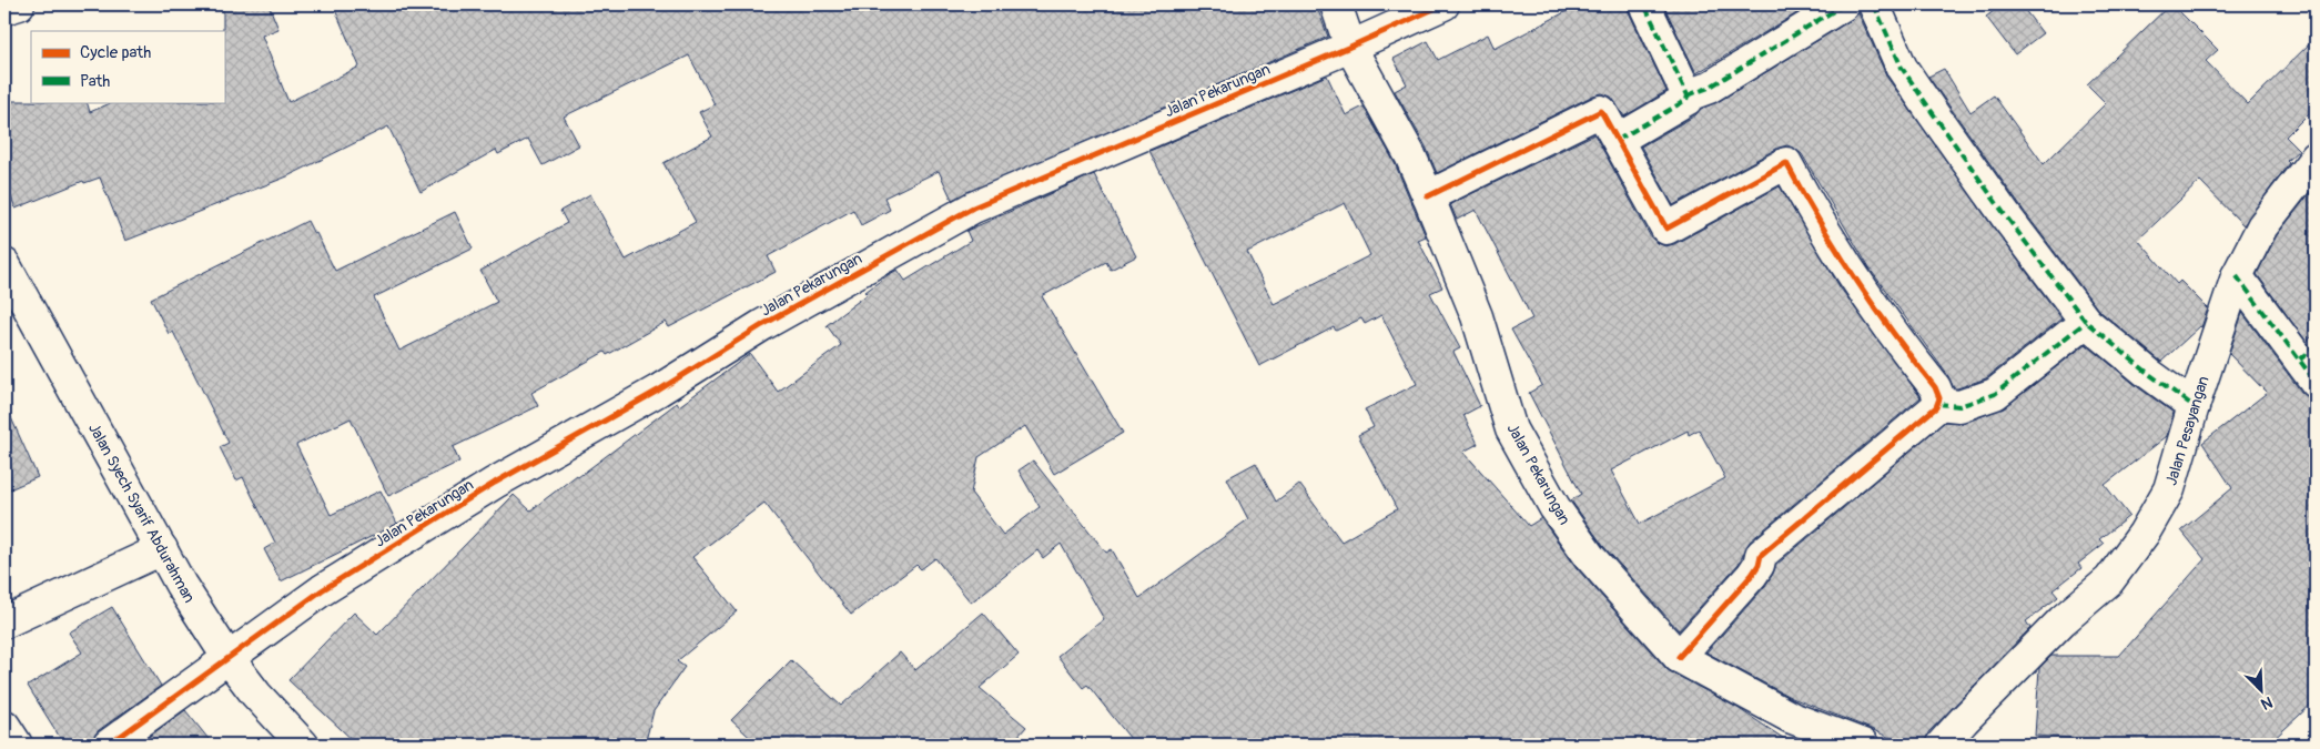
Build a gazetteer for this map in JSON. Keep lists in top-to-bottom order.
{
  "streets": {
    "street": ["Jalan Pekarungan", "Jalan Pesayangan", "Jalan Syech Syarif Abdurahman"]
  },
  "crossings": [
    ["Jalan Pekarungan", "Jalan Syech Syarif Abdurahman"]
  ],
  "legend": ["Cycle path", "Path"],
  "north": "bottom right"
}
